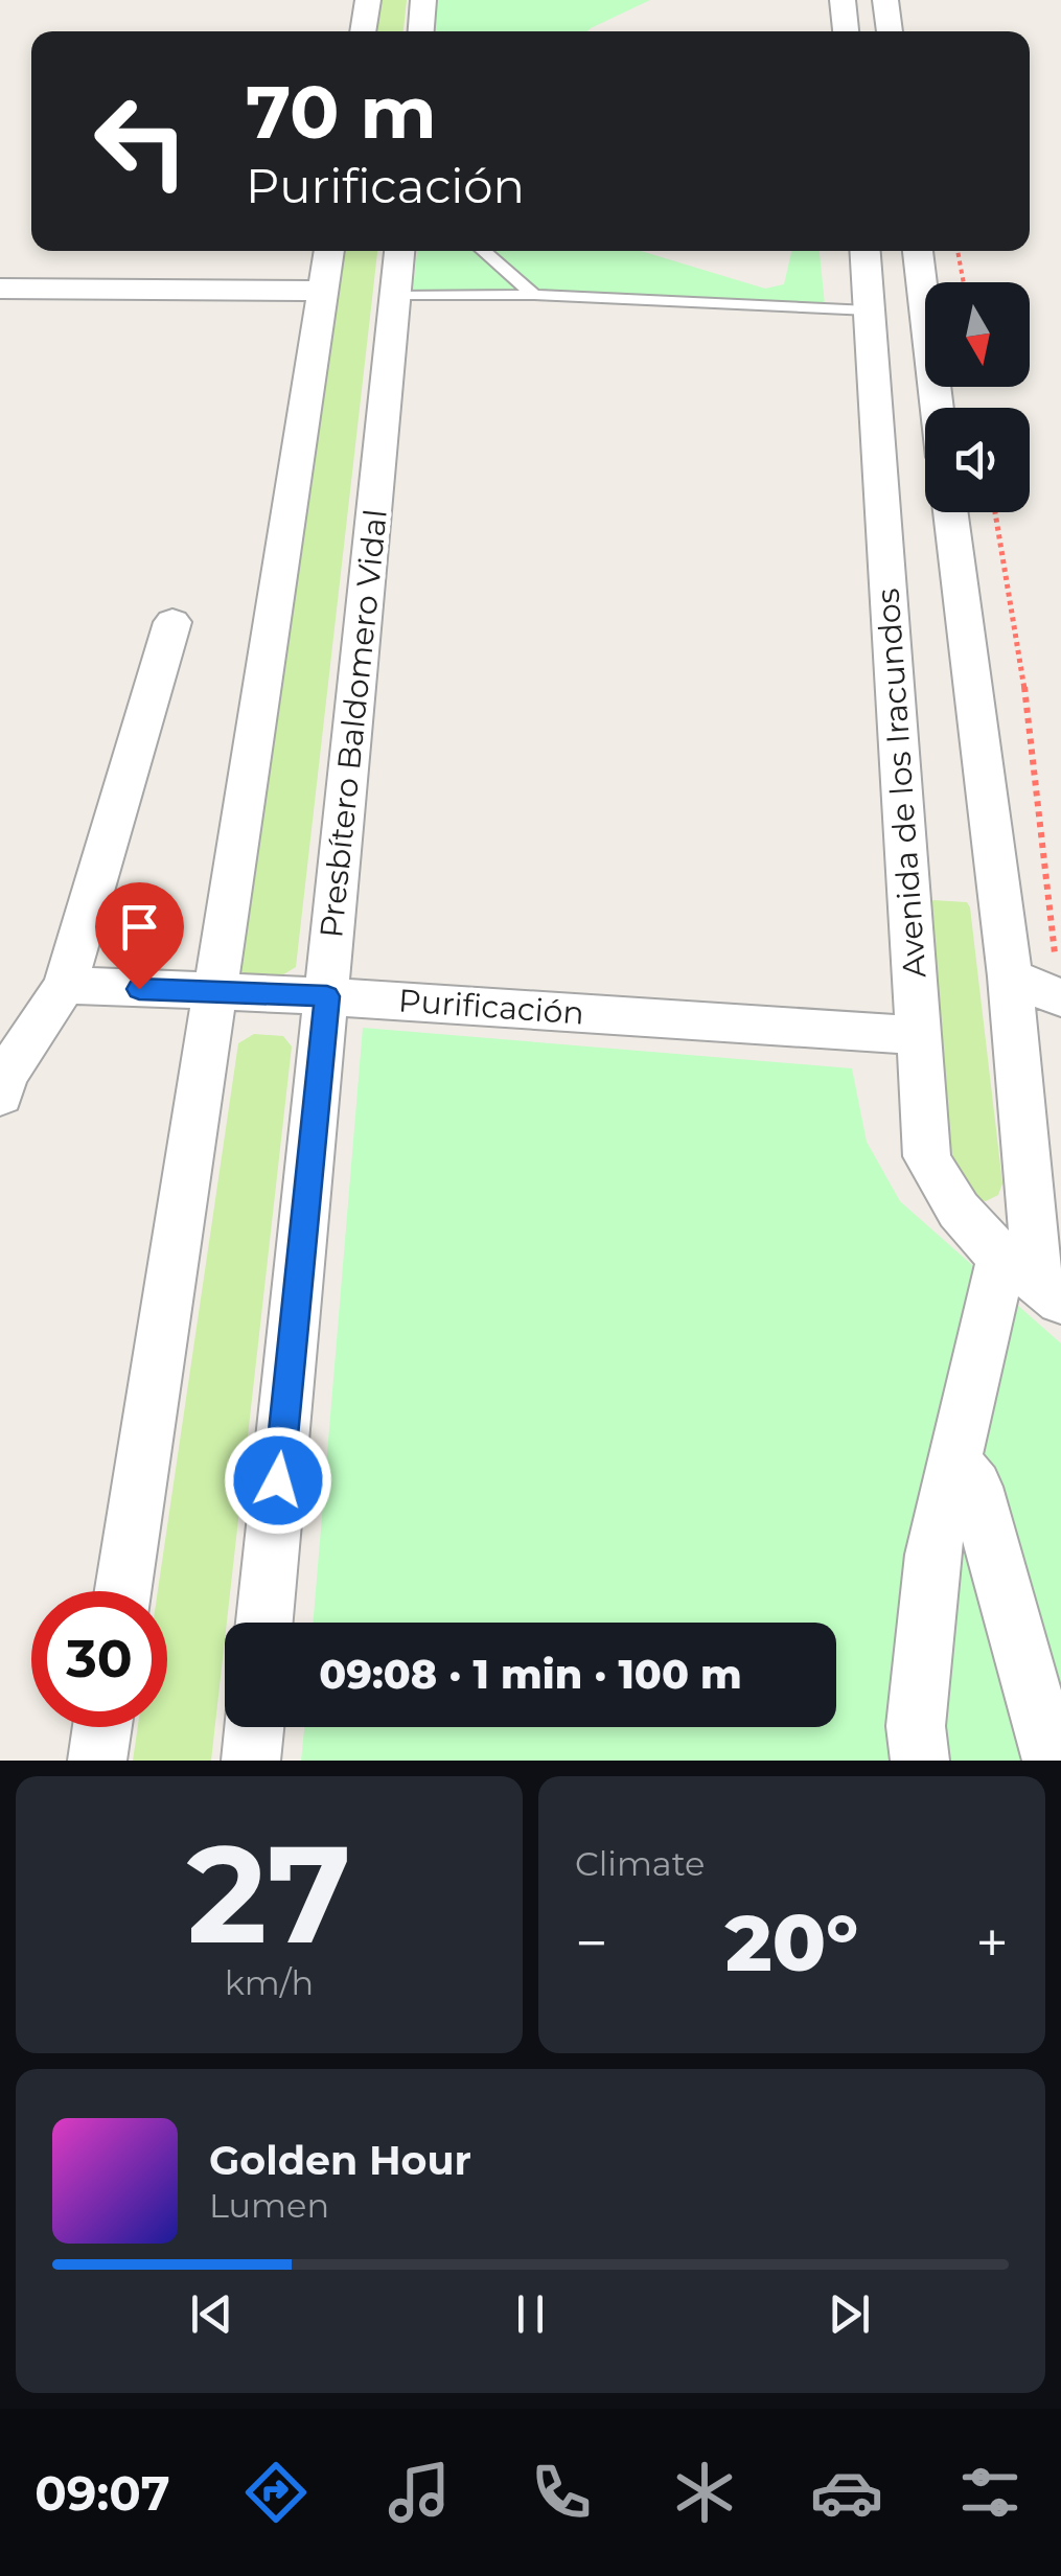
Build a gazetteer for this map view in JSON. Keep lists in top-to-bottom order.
{
  "streets": {
    "street": ["Presbítero Baldomero Vidal", "Avenida de los Iracundos", "Purificación"]
  },
  "crossings": [
    ["Presbítero Baldomero Vidal", "Purificación"],
    ["Avenida de los Iracundos", "Purificación"]
  ],
  "north": "bottom",
  "page": {
    "turn": ["70 m", "Purificación"],
    "limit": "30",
    "trip": "09:08 · 1 min · 100 m",
    "tile": [
      ["27", "km/h"],
      "Climate"
    ],
    "heat": ["−", "20°", "+"],
    "song": ["Golden Hour", "Lumen"],
    "tabs": "09:07"
  }
}
